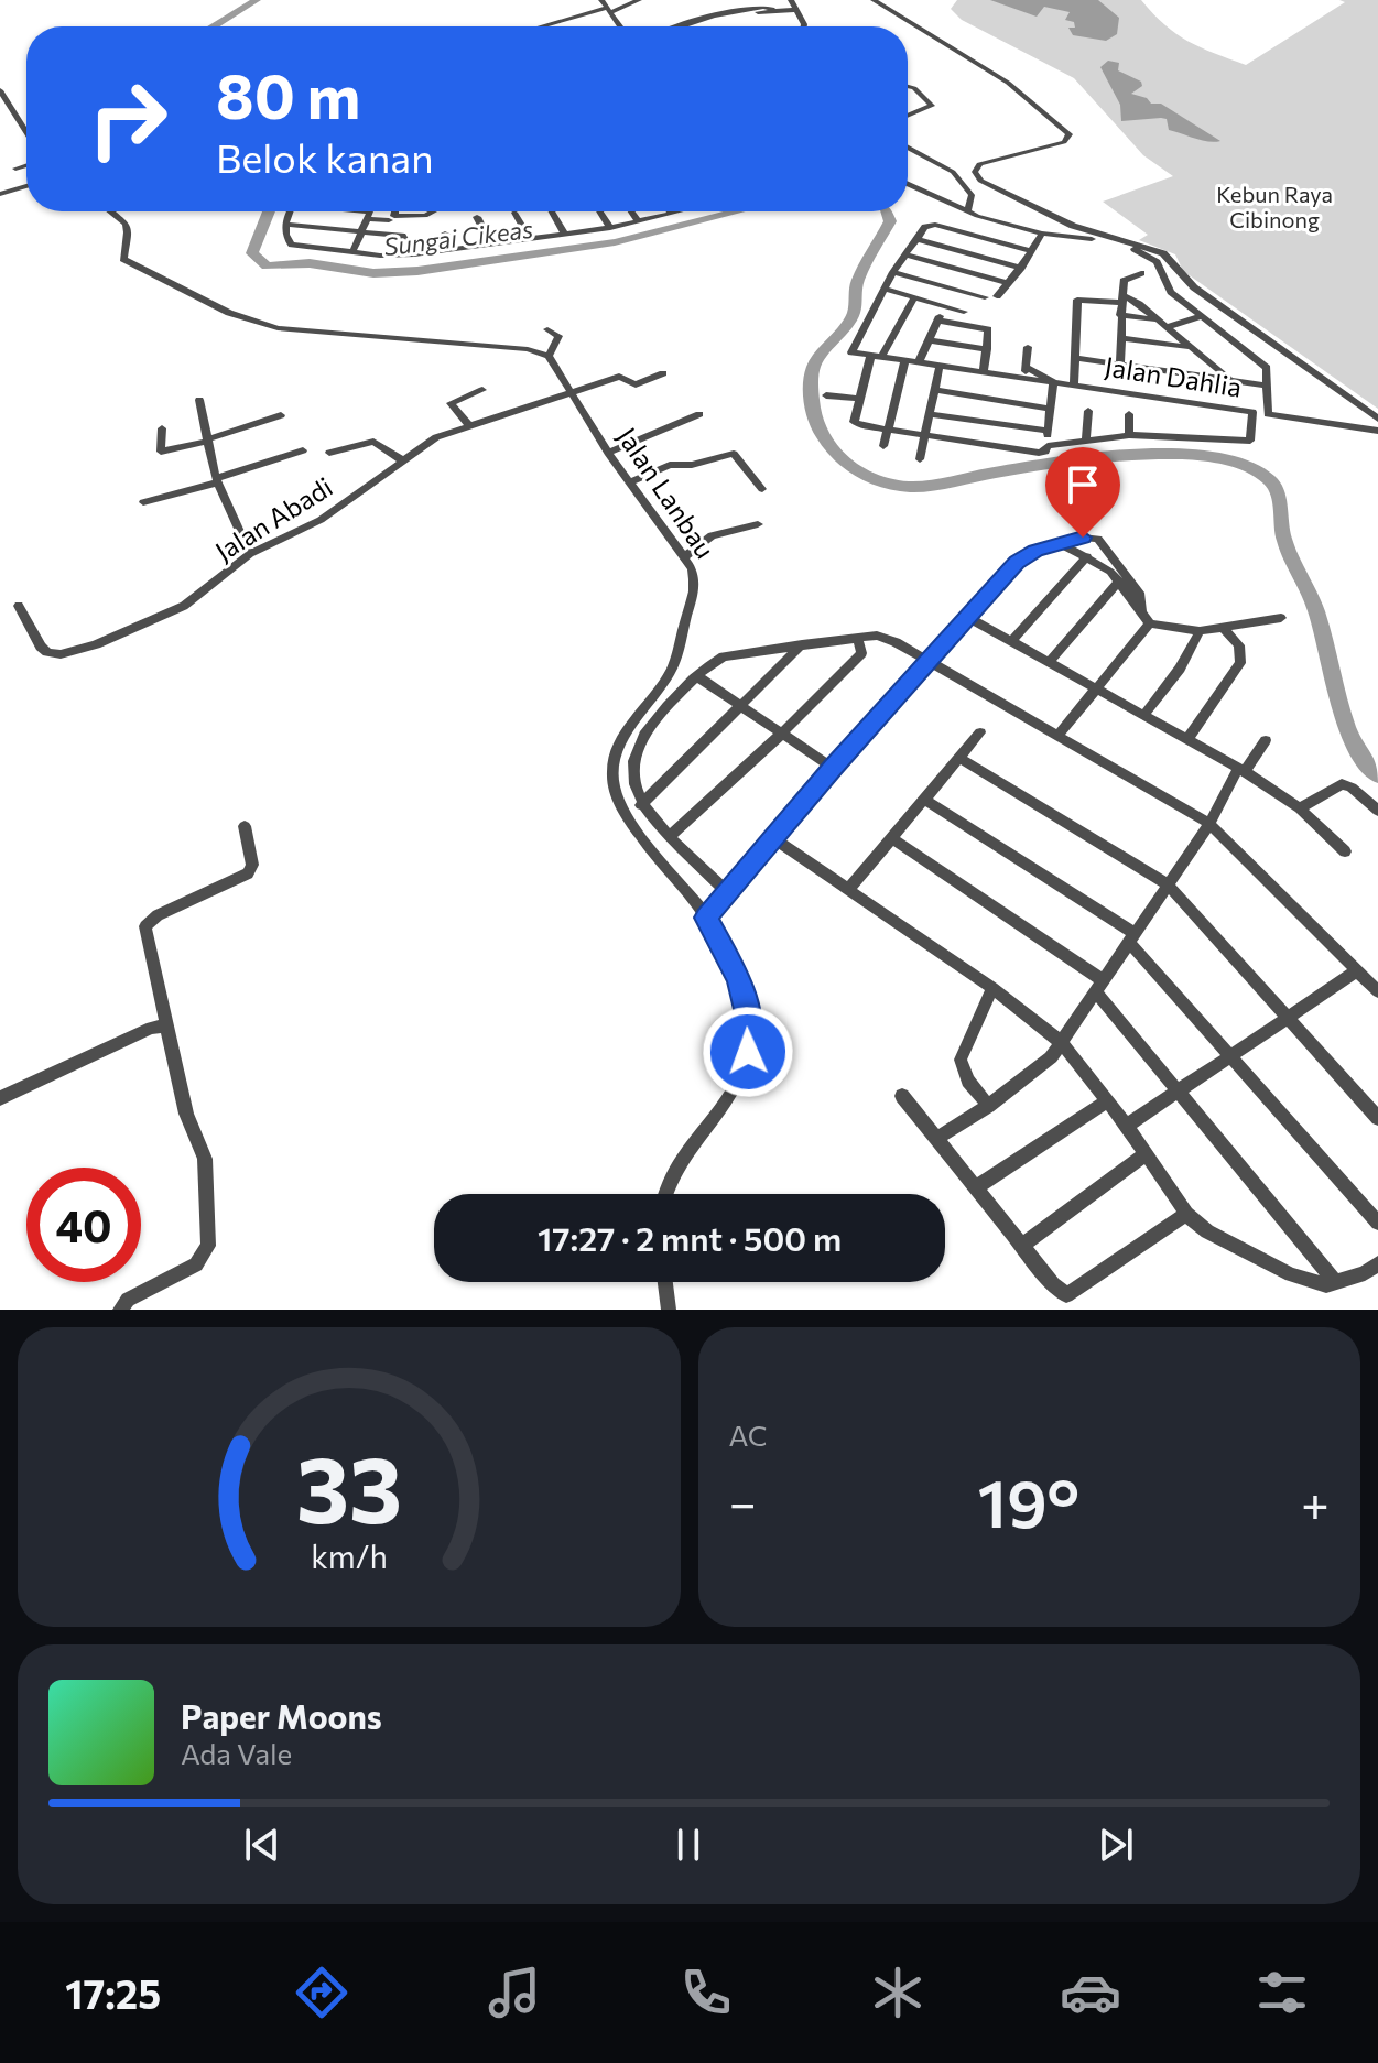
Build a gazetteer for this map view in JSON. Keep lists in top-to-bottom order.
{
  "streets": {
    "street": ["Jalan Dahlia", "Jalan Lanbau", "Jalan Abadi"]
  },
  "crossings": [
    ["Jalan Lanbau", "Jalan Abadi"]
  ],
  "water": ["Sungai Cikeas"],
  "parks": ["Kebun Raya Cibinong"],
  "page": {
    "turn": ["80 m", "Belok kanan"],
    "limit": "40",
    "trip": "17:27 · 2 mnt · 500 m",
    "tile": "AC",
    "heat": ["−", "19°", "+"],
    "song": ["Paper Moons", "Ada Vale"],
    "tabs": "17:25",
    "gauge": ["33", "km/h"]
  }
}
